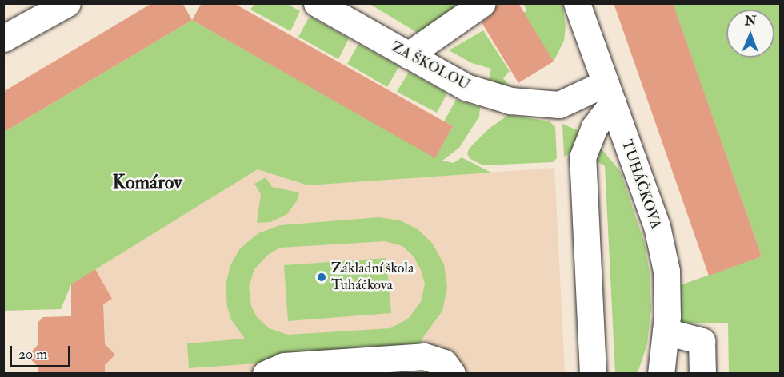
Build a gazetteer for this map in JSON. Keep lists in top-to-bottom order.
{
  "streets": {
    "street": ["ZA ŠKOLOU", "TUHÁČKOVA"]
  },
  "crossings": [
    ["ZA ŠKOLOU", "TUHÁČKOVA"]
  ],
  "districts": ["Komárov"],
  "places": ["Základní škola Tuháčkova"],
  "scale_bar": "20 m",
  "north": "top"
}
